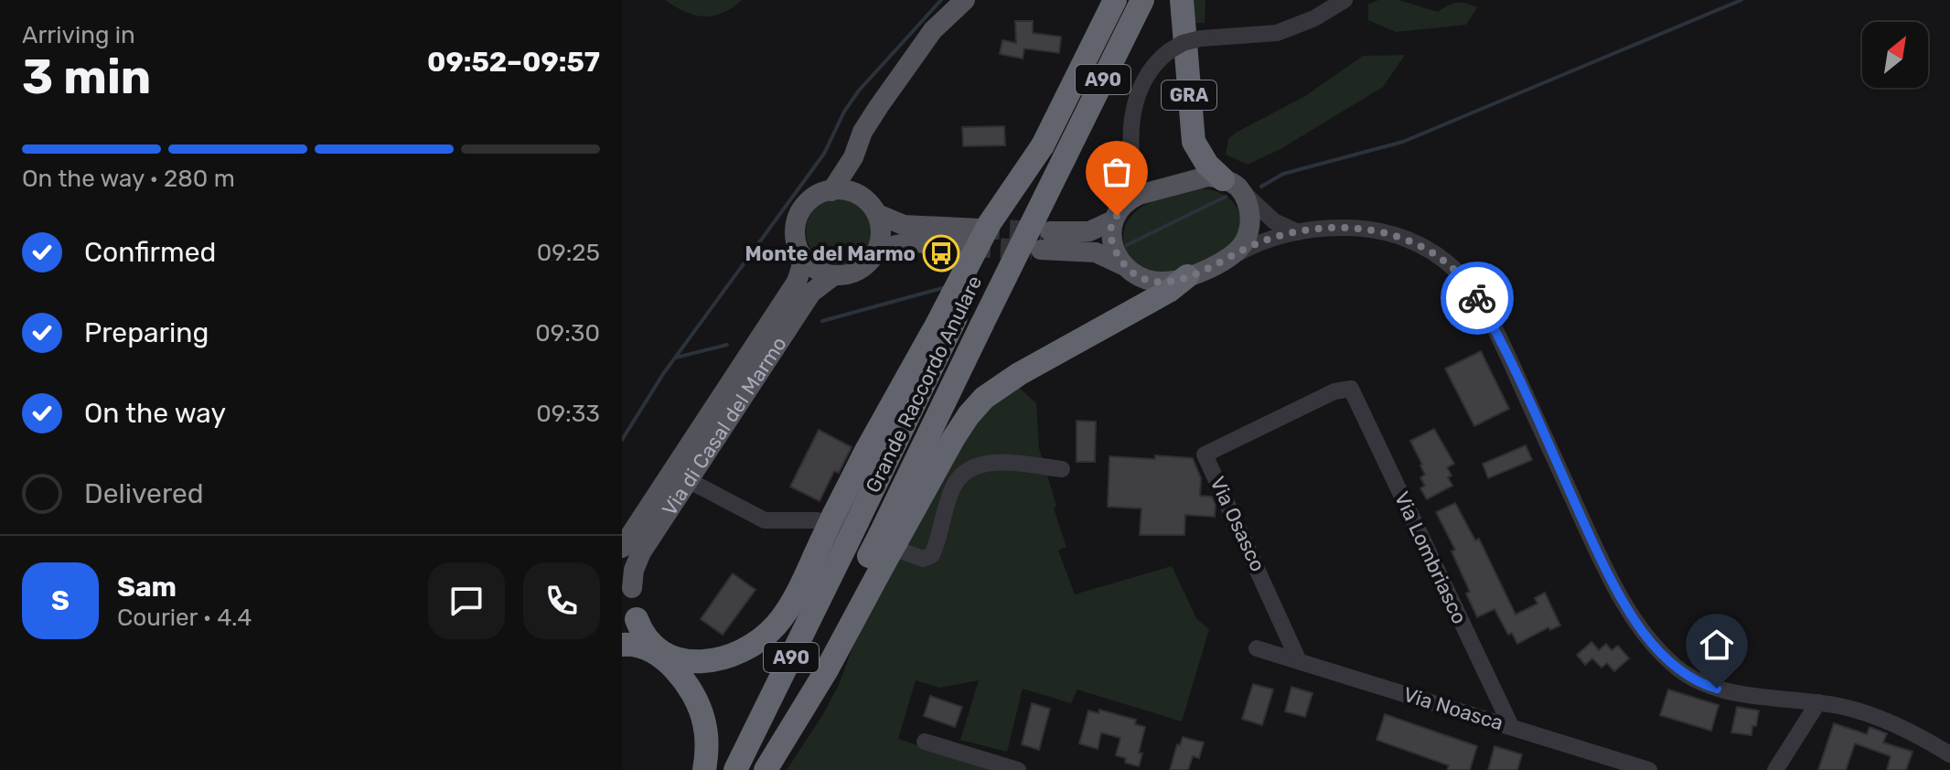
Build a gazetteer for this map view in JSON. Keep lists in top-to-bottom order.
{
  "streets": {
    "highway": ["A90", "GRA", "Grande Raccordo Anulare"],
    "main road": ["Via di Casal del Marmo"],
    "street": ["Via Osasco", "Via Lombriasco", "Via Noasca"]
  },
  "crossings": [
    ["Via Osasco", "Via Lombriasco"],
    ["Via Osasco", "Via Noasca"],
    ["Via Lombriasco", "Via Noasca"]
  ],
  "places": {
    "bus stop": ["Monte del Marmo"]
  },
  "north": "top right",
  "page": {
    "heading": ["3 min", "Arriving in", "09:52–09:57"],
    "panel": ["Sam", "Courier · 4.4"],
    "bar": "On the way · 280 m",
    "list": [
      ["Confirmed", "09:25"],
      ["Preparing", "09:30"],
      ["On the way", "09:33"],
      "Delivered"
    ],
    "round": "S"
  }
}
